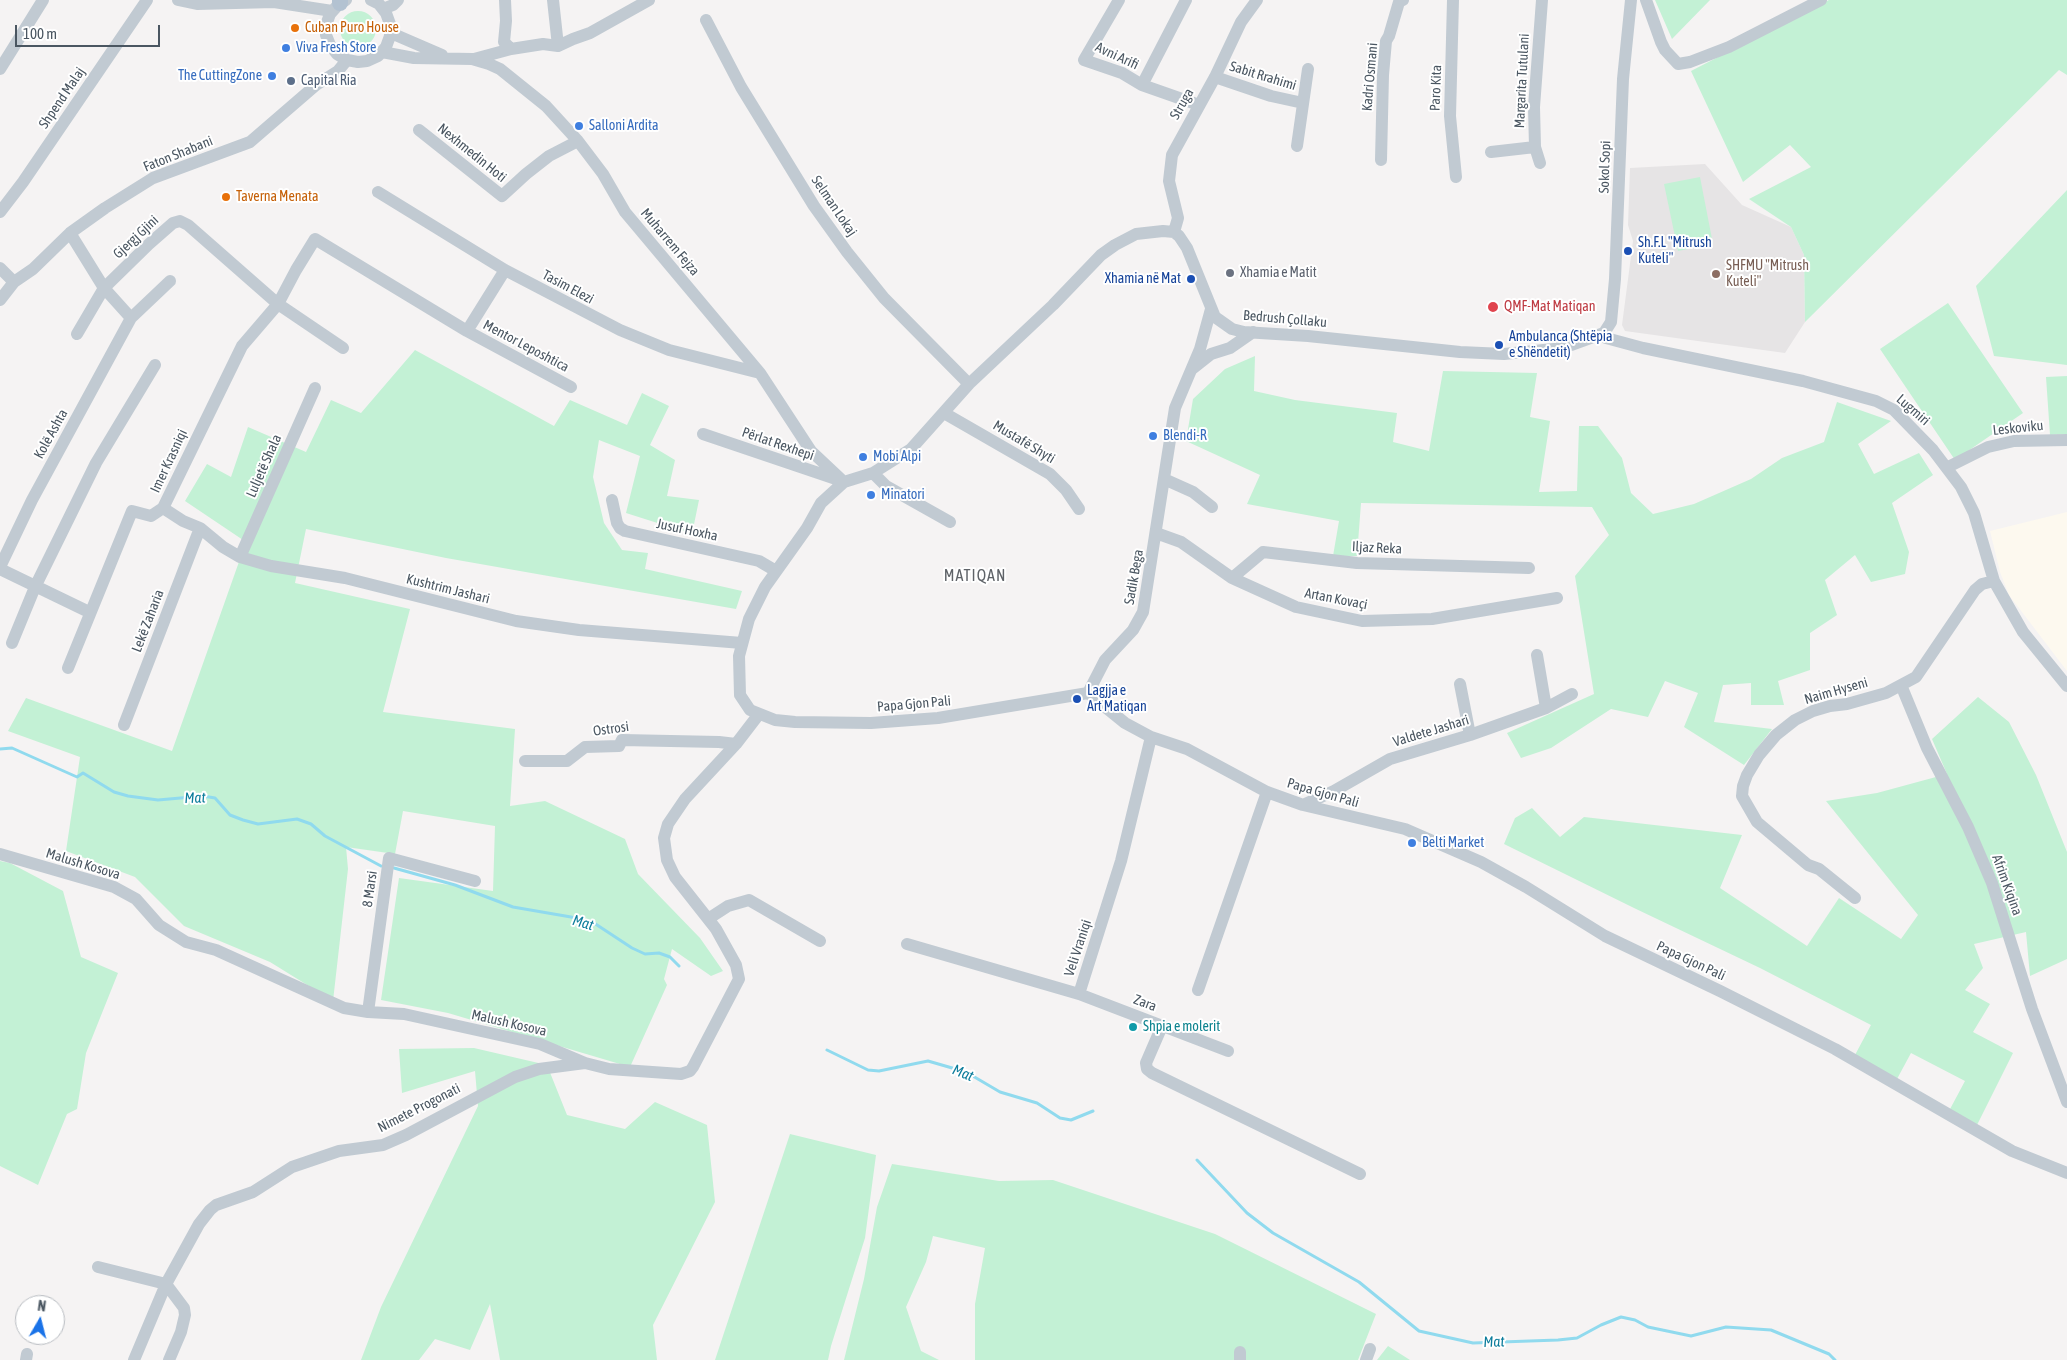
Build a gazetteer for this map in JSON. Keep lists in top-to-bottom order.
{
  "streets": {
    "street": [
      "Avni Arifi",
      "Sabit Rrahimi",
      "Kadri Osmani",
      "Margarita Tutulani",
      "Paro Kita",
      "Shpend Malaj",
      "Struga",
      "Nexhmedin Hoti",
      "Faton Shabani",
      "Sokol Sopi",
      "Selman Lokaj",
      "Gjergj Gjini",
      "Muharrem Fejza",
      "Tasim Elezi",
      "Bedrush Çollaku",
      "Mentor Leposhtica",
      "Lugmiri",
      "Leskoviku",
      "Kolë Ashta",
      "Mustafë Shyti",
      "Përlat Rexhepi",
      "Imer Krasniqi",
      "Luljetë Shala",
      "Jusuf Hoxha",
      "Iljaz Reka",
      "Sadik Bega",
      "Kushtrim Jashari",
      "Artan Kovaçi",
      "Lekë Zaharia",
      "Naim Hyseni",
      "Papa Gjon Pali",
      "Ostrosi",
      "Valdete Jashari",
      "Malush Kosova",
      "Afrim Kiqina",
      "8 Marsi",
      "Veli Vraniqi",
      "Zara",
      "Nimete Progonati"
    ]
  },
  "crossings": [
    ["Sabit Rrahimi", "Struga"],
    ["Struga", "Bedrush Çollaku"],
    ["Nexhmedin Hoti", "Muharrem Fejza"],
    ["Sokol Sopi", "Bedrush Çollaku"],
    ["Sokol Sopi", "Lugmiri"],
    ["Gjergj Gjini", "Imer Krasniqi"],
    ["Muharrem Fejza", "Tasim Elezi"],
    ["Muharrem Fejza", "Përlat Rexhepi"],
    ["Muharrem Fejza", "Papa Gjon Pali"],
    ["Bedrush Çollaku", "Lugmiri"],
    ["Bedrush Çollaku", "Sadik Bega"],
    ["Mentor Leposhtica", "Imer Krasniqi"],
    ["Lugmiri", "Leskoviku"],
    ["Lugmiri", "Naim Hyseni"],
    ["Përlat Rexhepi", "Papa Gjon Pali"],
    ["Imer Krasniqi", "Kushtrim Jashari"],
    ["Luljetë Shala", "Kushtrim Jashari"],
    ["Jusuf Hoxha", "Papa Gjon Pali"],
    ["Iljaz Reka", "Artan Kovaçi"],
    ["Sadik Bega", "Artan Kovaçi"],
    ["Sadik Bega", "Papa Gjon Pali"],
    ["Kushtrim Jashari", "Lekë Zaharia"],
    ["Kushtrim Jashari", "Papa Gjon Pali"],
    ["Naim Hyseni", "Afrim Kiqina"],
    ["Papa Gjon Pali", "Valdete Jashari"],
    ["Papa Gjon Pali", "Malush Kosova"],
    ["Papa Gjon Pali", "Veli Vraniqi"],
    ["Ostrosi", "Malush Kosova"],
    ["Malush Kosova", "8 Marsi"],
    ["Malush Kosova", "Nimete Progonati"],
    ["Veli Vraniqi", "Zara"]
  ],
  "districts": ["MATIQAN"],
  "water": ["Mat"],
  "places": [
    "Cuban Puro House",
    "Viva Fresh Store",
    "The CuttingZone",
    "Capital Ria",
    "Salloni Ardita",
    "Taverna Menata",
    "Sh.F.L \"Mitrush Kuteli\"",
    "Xhamia e Matit",
    "SHFMU \"Mitrush Kuteli\"",
    "Xhamia në Mat",
    "QMF-Mat Matiqan",
    "Ambulanca (Shtëpia e Shëndetit)",
    "Blendi-R",
    "Mobi Alpi",
    "Minatori",
    "Lagjja e Art Matiqan",
    "Belti Market",
    "Shpia e molerit"
  ],
  "scale_bar": "100 m",
  "north": "top"
}
